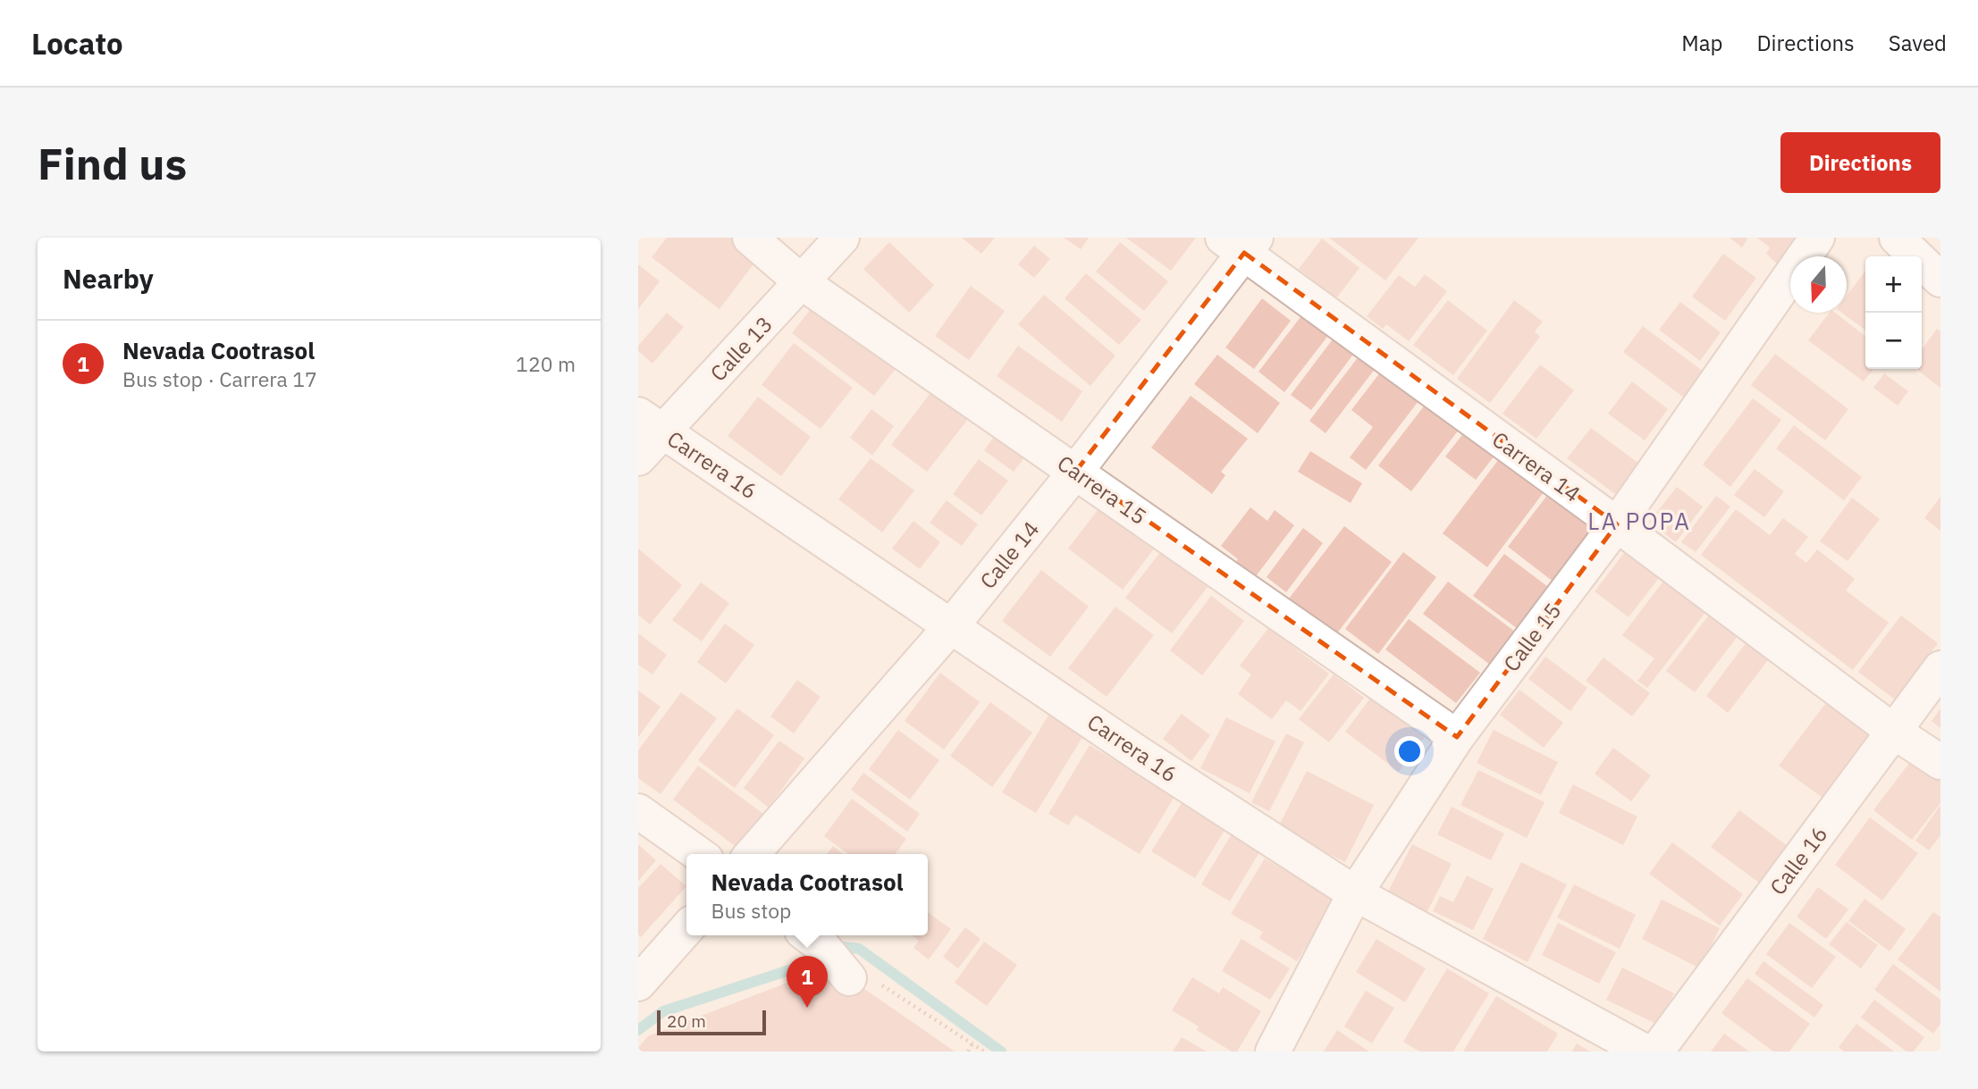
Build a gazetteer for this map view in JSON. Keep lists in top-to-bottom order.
{
  "streets": {
    "street": [
      "Calle 13",
      "Carrera 16",
      "Carrera 14",
      "Carrera 15",
      "Calle 14",
      "Calle 15",
      "Calle 16"
    ]
  },
  "crossings": [
    ["Calle 13", "Carrera 16"],
    ["Calle 13", "Carrera 15"],
    ["Carrera 16", "Calle 14"],
    ["Carrera 16", "Calle 15"],
    ["Carrera 14", "Calle 14"],
    ["Carrera 14", "Calle 15"],
    ["Carrera 14", "Calle 16"],
    ["Carrera 15", "Calle 14"],
    ["Carrera 15", "Calle 15"]
  ],
  "districts": ["LA POPA"],
  "scale_bar": "20 m",
  "north": "bottom",
  "page": {
    "header": "Locato",
    "nav": ["Map", "Directions", "Saved"],
    "buttons": "Directions",
    "title": "Find us",
    "heading": "Nearby",
    "map_buttons": ["+", "−"],
    "list": [
      {
        "mark": "1",
        "name": "Nevada Cootrasol",
        "note": "Bus stop · Carrera 17",
        "value": "120 m"
      }
    ],
    "popup": ["Nevada Cootrasol", "Bus stop"],
    "pins": "1",
    "scale": "20 m"
  }
}
